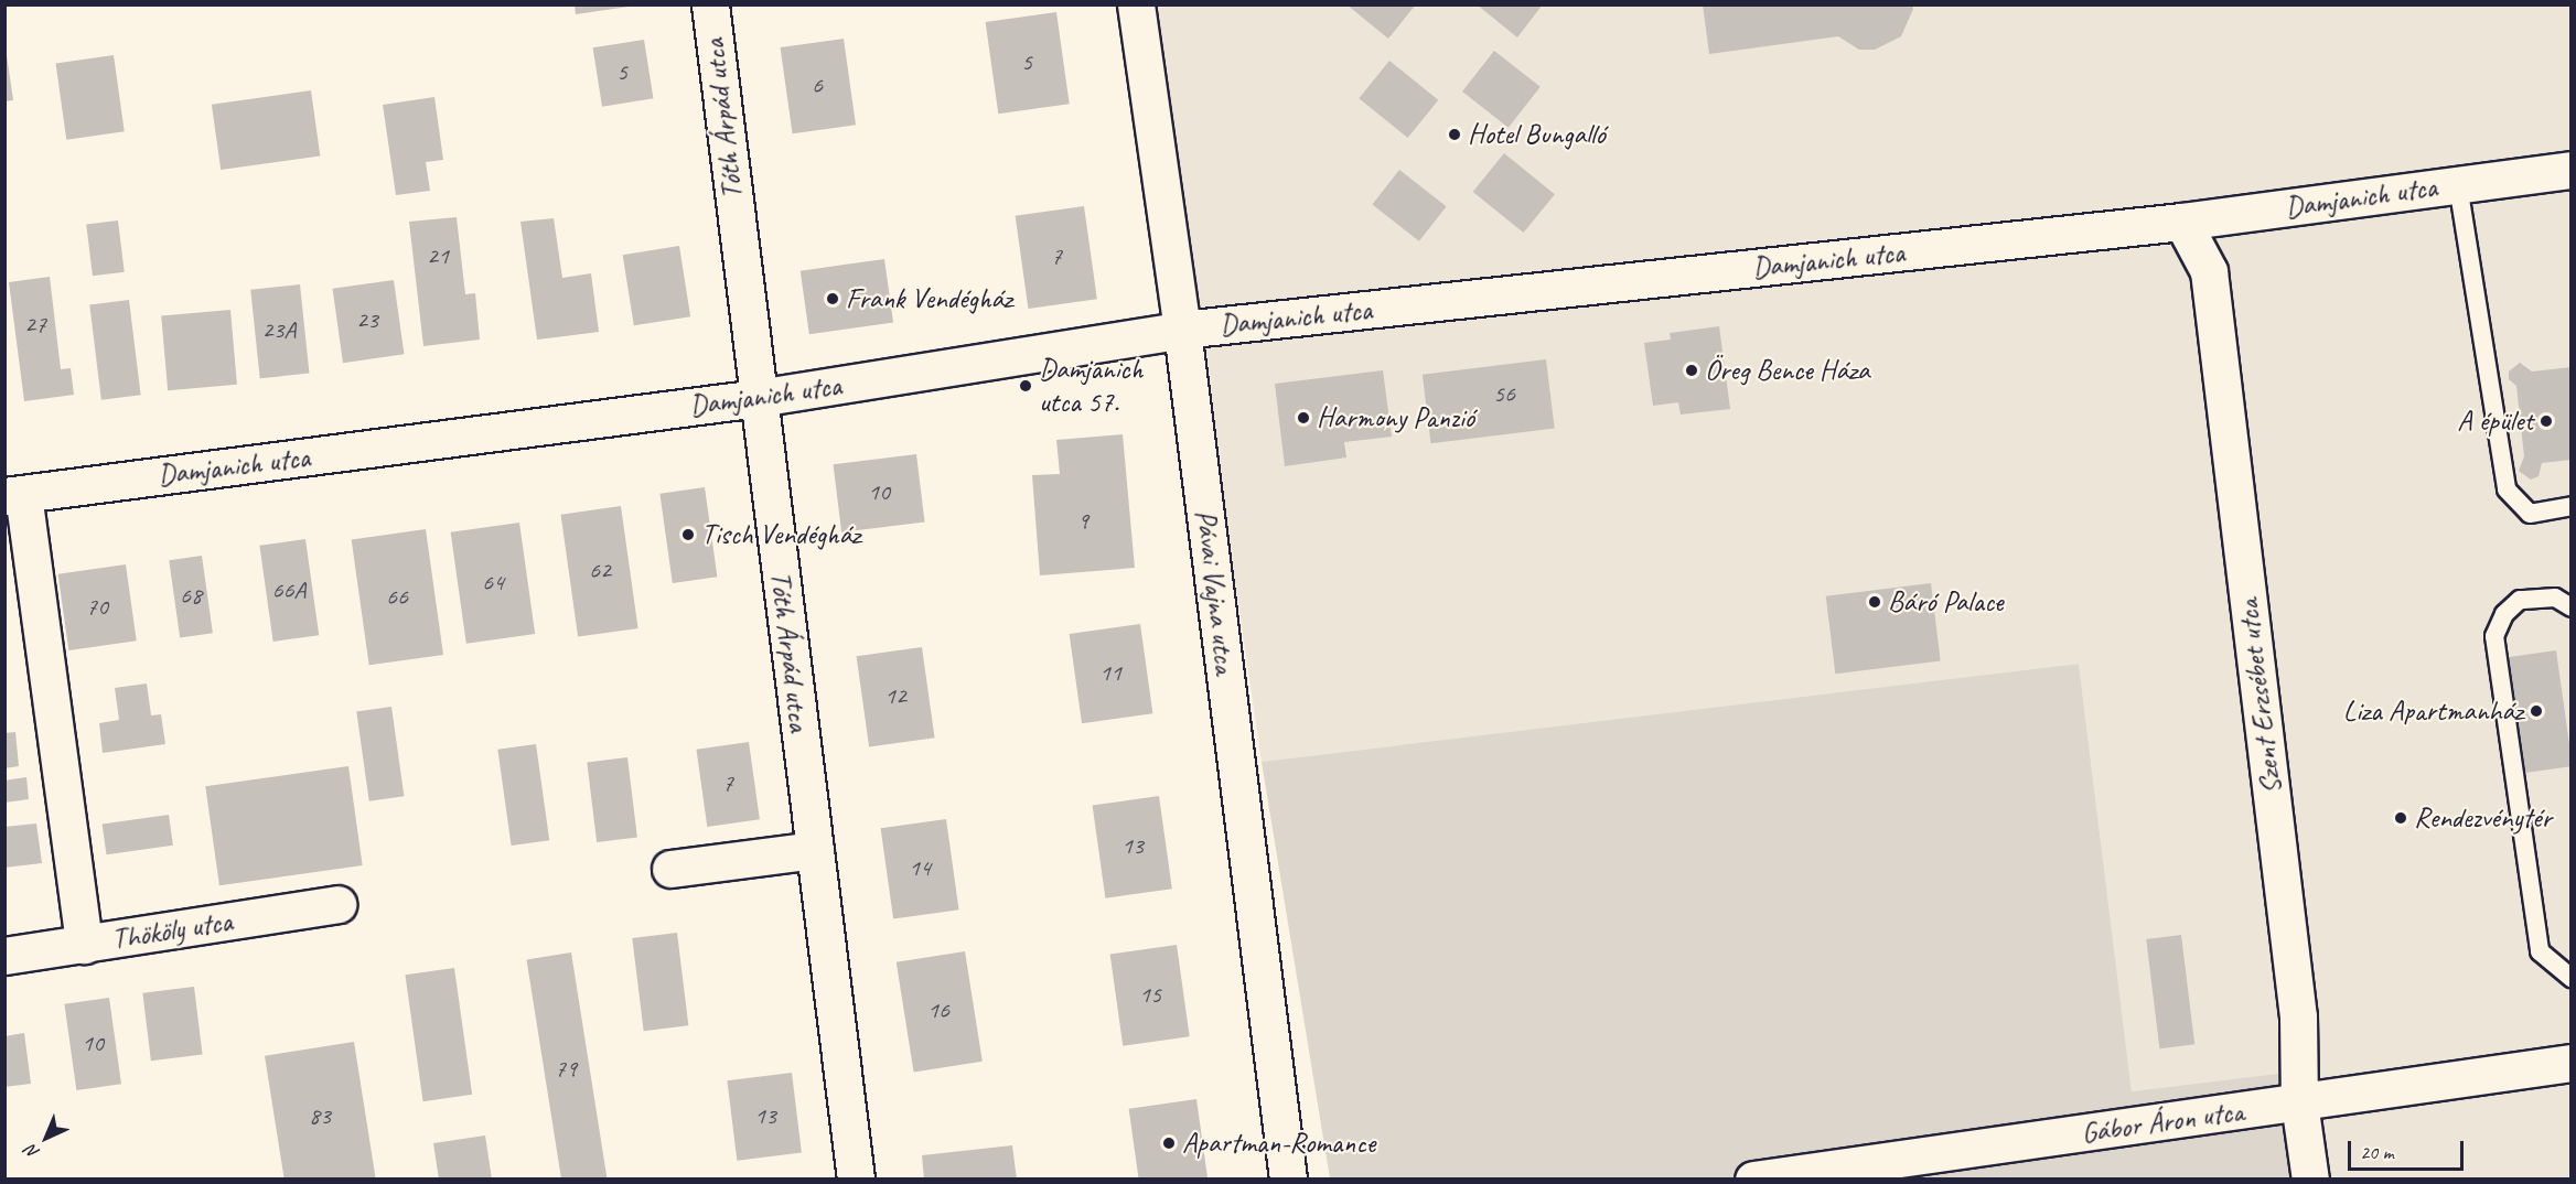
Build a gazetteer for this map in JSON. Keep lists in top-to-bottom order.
{
  "streets": {
    "street": [
      "Tóth Árpád utca",
      "Damjanich utca",
      "Pávai Vajna utca",
      "Szent Erzsébet utca",
      "Thököly utca",
      "Gábor Áron utca"
    ]
  },
  "crossings": [
    ["Tóth Árpád utca", "Damjanich utca"],
    ["Damjanich utca", "Pávai Vajna utca"],
    ["Damjanich utca", "Szent Erzsébet utca"],
    ["Damjanich utca", "Thököly utca"],
    ["Szent Erzsébet utca", "Gábor Áron utca"]
  ],
  "places": [
    "Hotel Bungalló",
    "Frank Vendégház",
    "Öreg Bence Háza",
    "Damjanich utca 57.",
    "Harmony Panzió",
    "A épület",
    "Tisch Vendégház",
    "Báró Palace",
    "Liza Apartmanház",
    "Rendezvénytér",
    "Apartman-Romance"
  ],
  "house_numbers": [
    "5",
    "5",
    "6",
    "21",
    "7",
    "23",
    "27",
    "23A",
    "56",
    "10",
    "9",
    "62",
    "64",
    "66A",
    "68",
    "66",
    "70",
    "11",
    "12",
    "7",
    "13",
    "14",
    "15",
    "16",
    "10",
    "79",
    "83",
    "13"
  ],
  "scale_bar": "20 m",
  "north": "bottom left"
}
